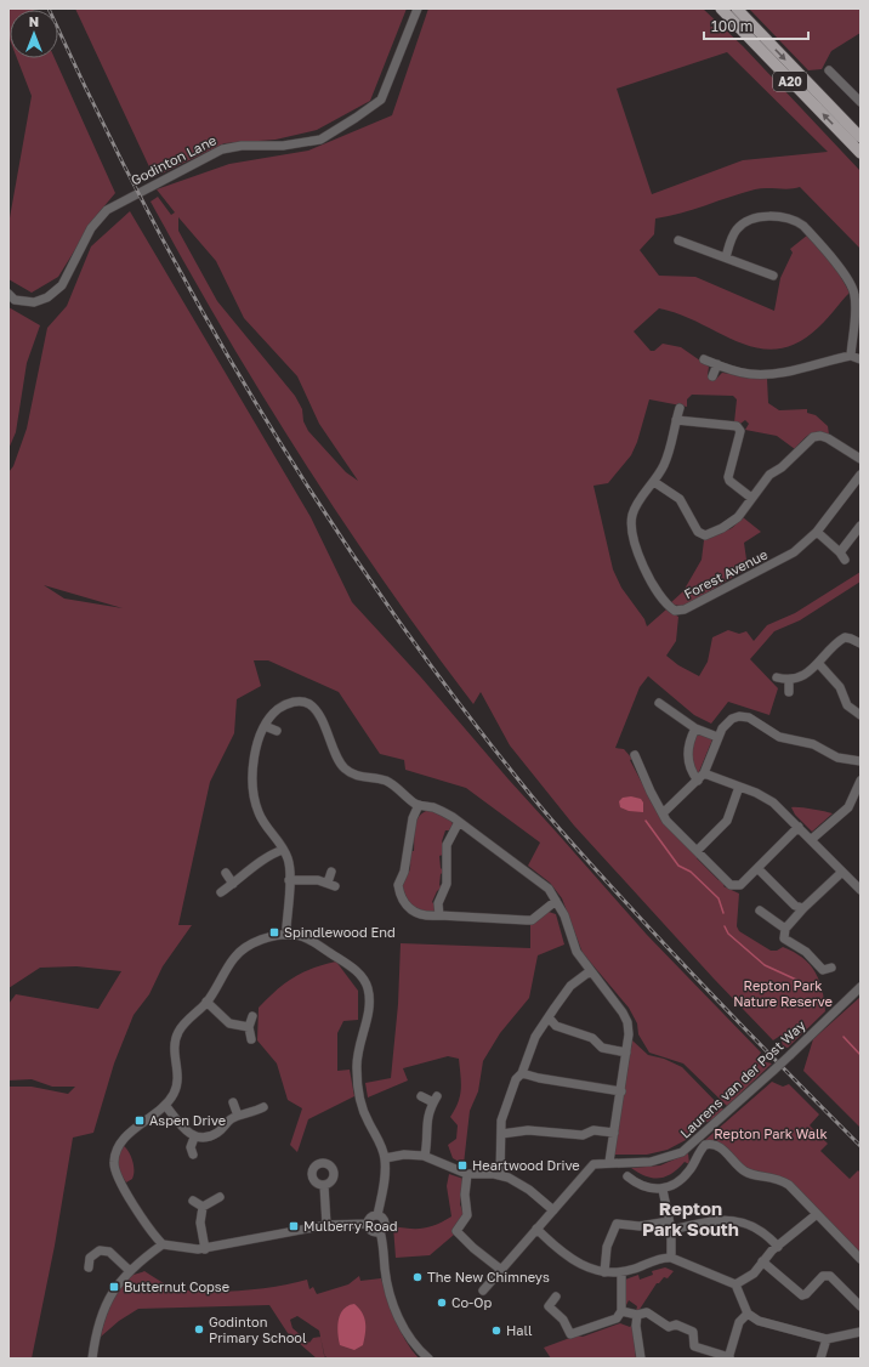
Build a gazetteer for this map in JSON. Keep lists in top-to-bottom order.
{
  "streets": {
    "main road": ["A20"],
    "street": ["Godinton Lane", "Forest Avenue", "Laurens van der Post Way"]
  },
  "districts": ["Repton Park South"],
  "parks": ["Repton Park Nature Reserve", "Repton Park Walk"],
  "places": {
    "transit": [
      "Spindlewood End",
      "Aspen Drive",
      "Heartwood Drive",
      "Mulberry Road",
      "Butternut Copse"
    ],
    "other": [
      "The New Chimneys",
      "Co-Op",
      "Godinton Primary School",
      "Hall"
    ]
  },
  "scale_bar": "100 m",
  "north": "top"
}
